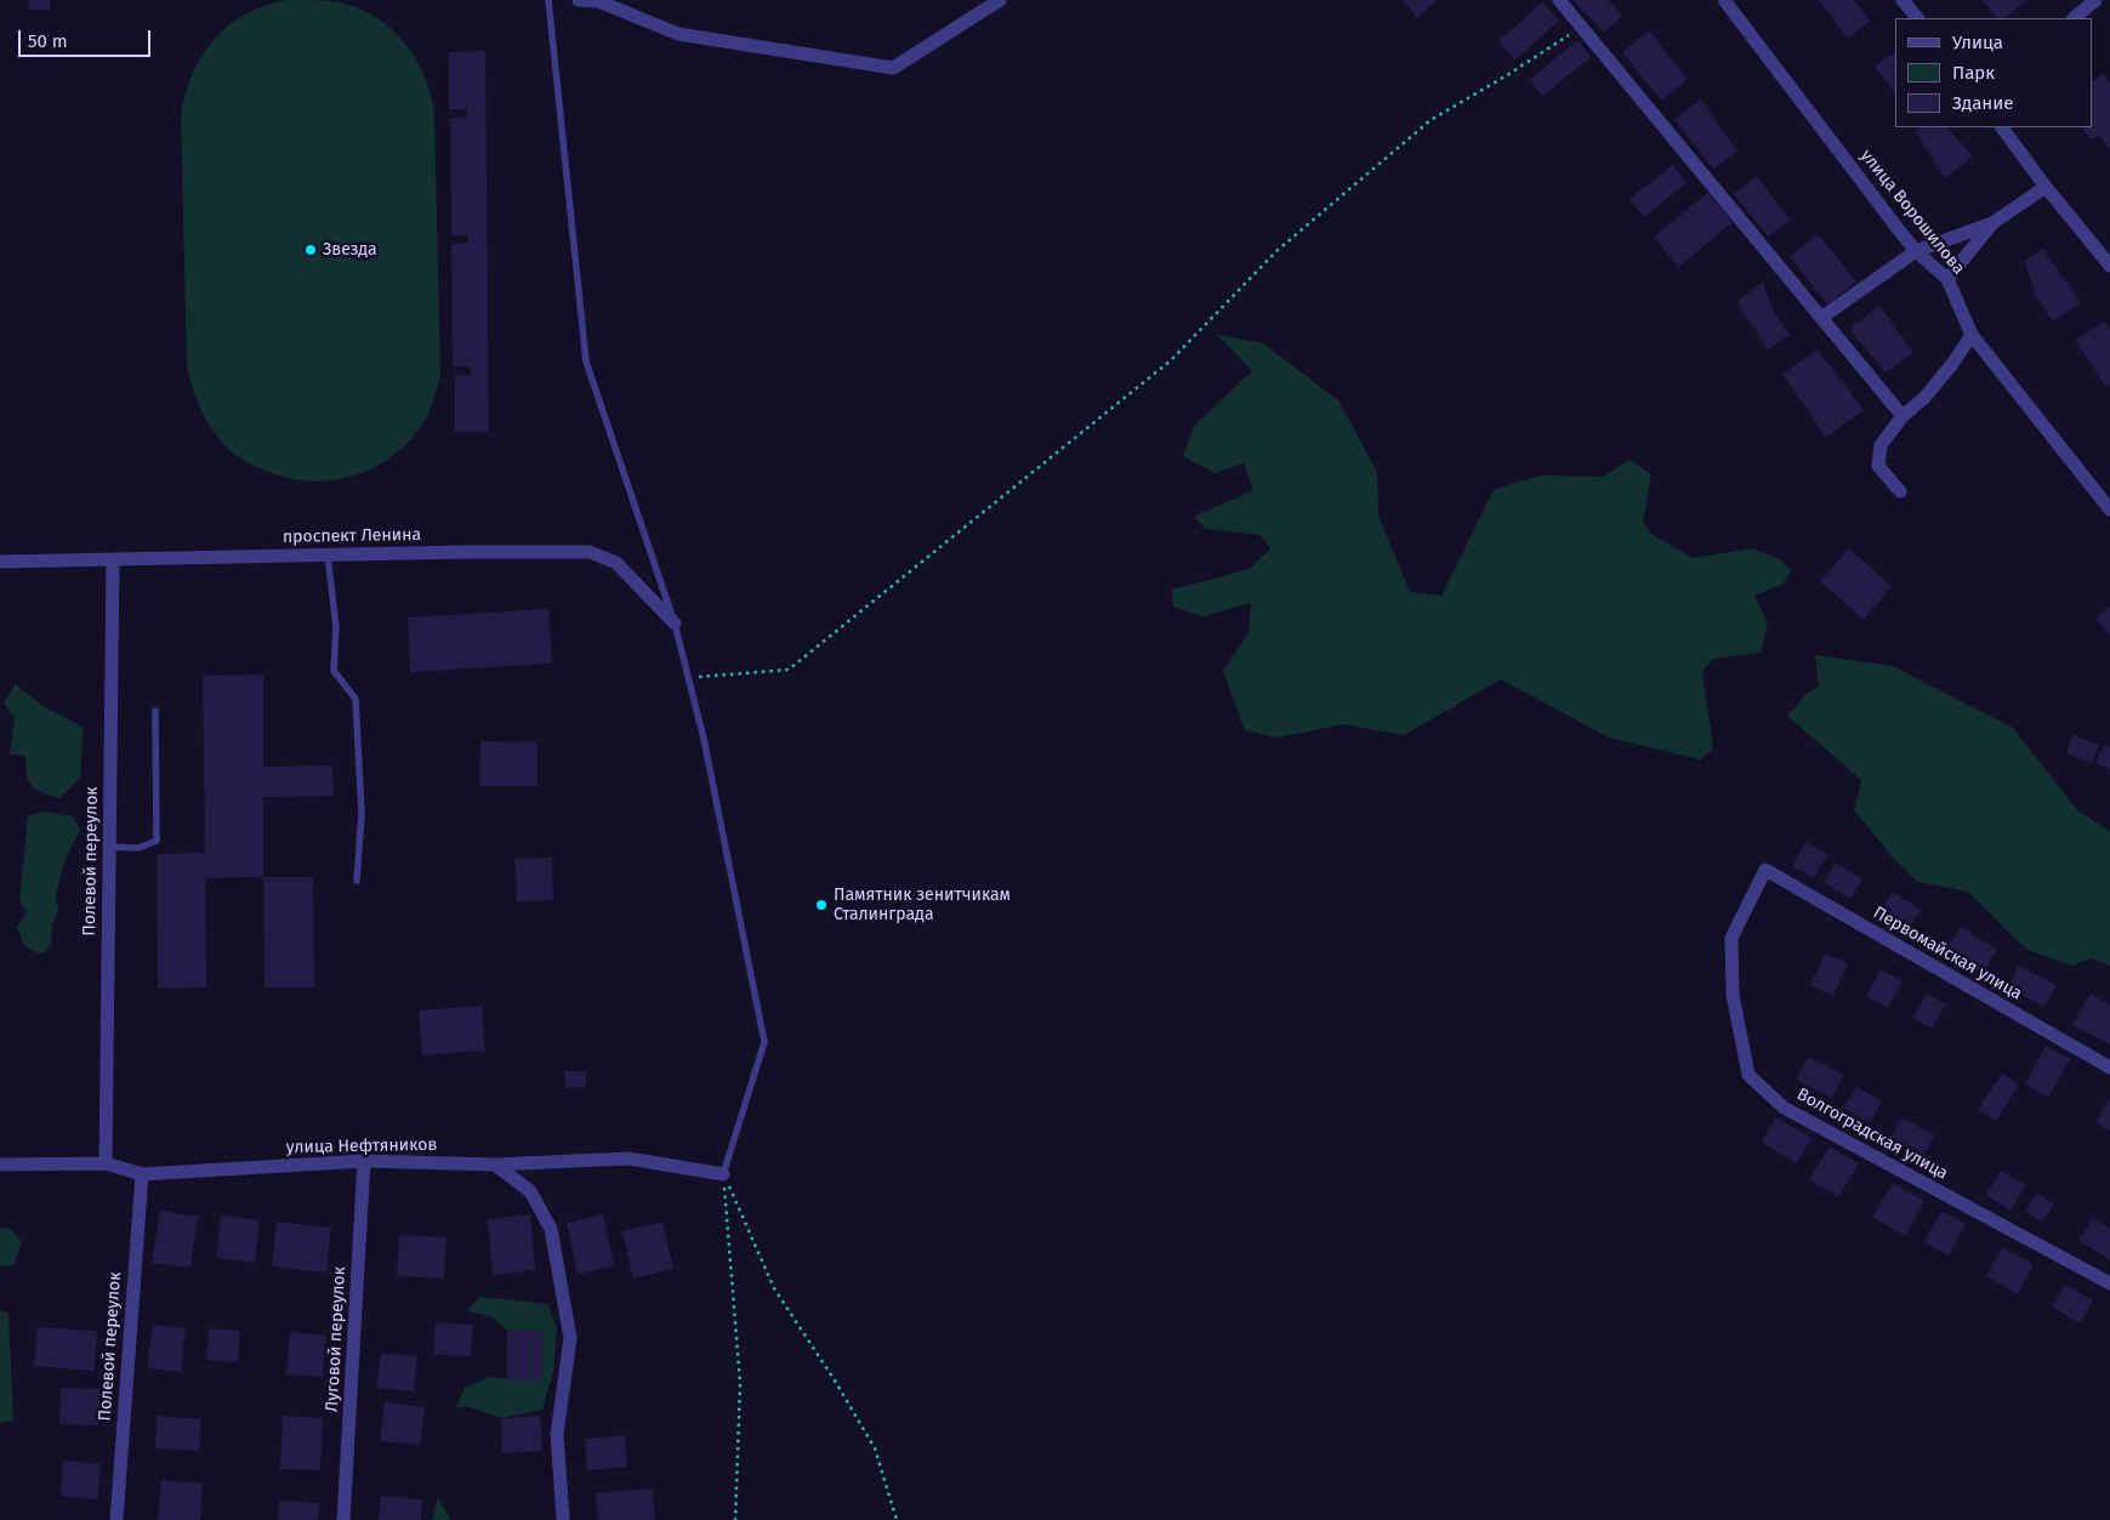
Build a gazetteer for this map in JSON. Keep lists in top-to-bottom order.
{
  "streets": {
    "street": [
      "улица Ворошилова",
      "проспект Ленина",
      "Полевой переулок",
      "Первомайская улица",
      "Волгоградская улица",
      "улица Нефтяников",
      "Луговой переулок"
    ]
  },
  "crossings": [
    ["проспект Ленина", "Полевой переулок"],
    ["Полевой переулок", "улица Нефтяников"],
    ["Первомайская улица", "Волгоградская улица"],
    ["улица Нефтяников", "Луговой переулок"]
  ],
  "places": ["Звезда", "Памятник зенитчикам Сталинграда"],
  "legend": ["Улица", "Парк", "Здание"],
  "scale_bar": "50 m"
}
